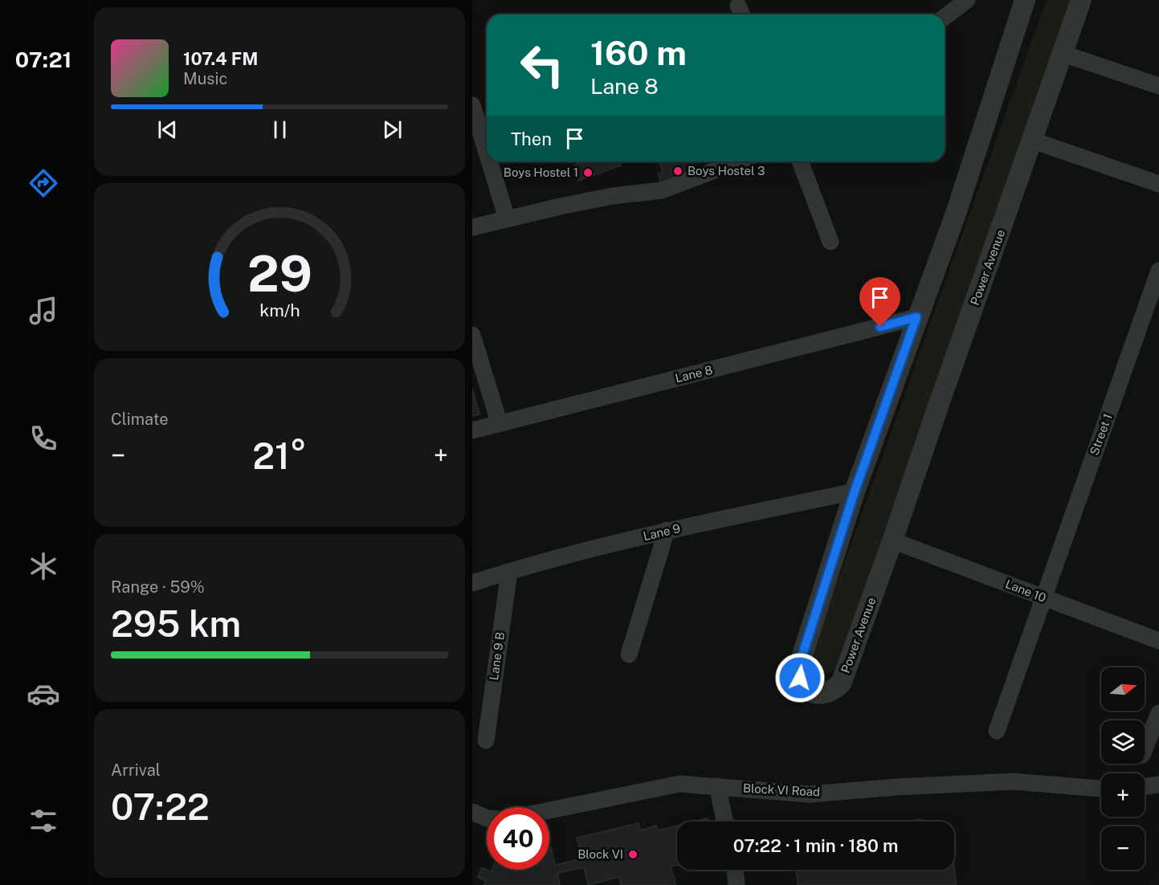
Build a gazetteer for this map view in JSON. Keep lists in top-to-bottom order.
{
  "streets": {
    "street": [
      "Power Avenue",
      "Lane 8",
      "Street 1",
      "Lane 9",
      "Lane 10",
      "Lane 9 B",
      "Block VI Road"
    ]
  },
  "crossings": [
    ["Power Avenue", "Lane 8"],
    ["Power Avenue", "Lane 9"],
    ["Power Avenue", "Lane 10"],
    ["Street 1", "Lane 10"],
    ["Lane 9", "Lane 9 B"]
  ],
  "places": ["Boys Hostel 3", "Boys Hostel 1", "Block VI"],
  "north": "right",
  "page": {
    "tabs": "07:21",
    "turn": ["160 m", "Lane 8"],
    "song": ["107.4 FM", "Music"],
    "then": "Then",
    "tile": [
      "Climate",
      ["Range · 59%", "295 km"],
      ["Arrival", "07:22"]
    ],
    "heat": ["−", "21°", "+"],
    "map_buttons": ["+", "−"],
    "limit": "40",
    "trip": "07:22 · 1 min · 180 m",
    "gauge": ["29", "km/h"]
  }
}
